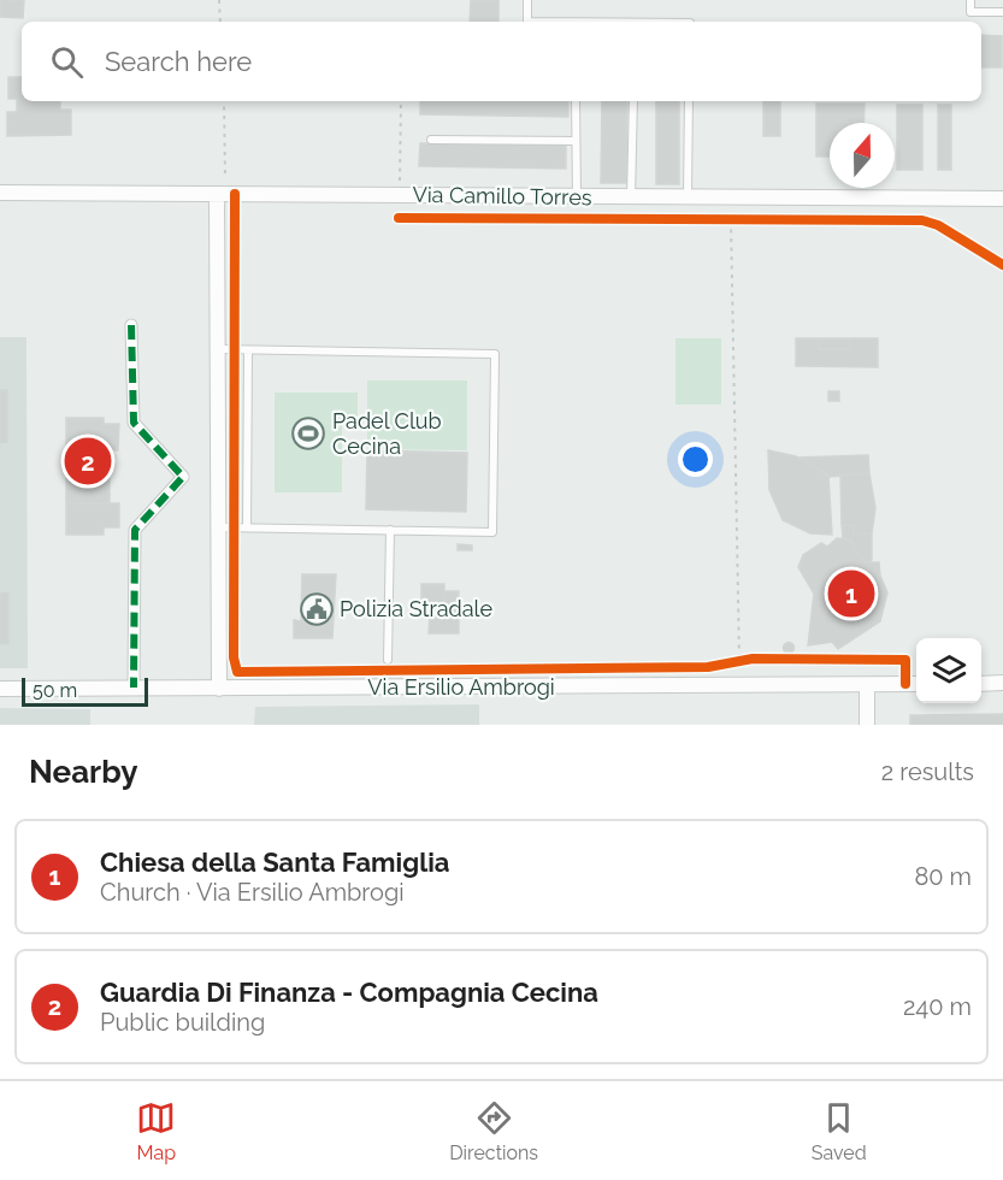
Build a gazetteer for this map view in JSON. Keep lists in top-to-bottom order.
{
  "streets": {
    "street": ["Via Camillo Torres", "Via Ersilio Ambrogi"]
  },
  "places": {
    "sports": ["Padel Club Cecina"],
    "public building": ["Polizia Stradale"]
  },
  "scale_bar": "50 m",
  "north": "top",
  "page": {
    "search": "Search here",
    "pins": ["2", "1"],
    "scale": "50 m",
    "heading": ["Nearby", "2 results"],
    "list": [
      {
        "mark": "1",
        "name": "Chiesa della Santa Famiglia",
        "note": "Church · Via Ersilio Ambrogi",
        "value": "80 m"
      },
      {
        "mark": "2",
        "name": "Guardia Di Finanza - Compagnia Cecina",
        "note": "Public building",
        "value": "240 m"
      }
    ],
    "nav": ["Map", "Directions", "Saved"]
  }
}
